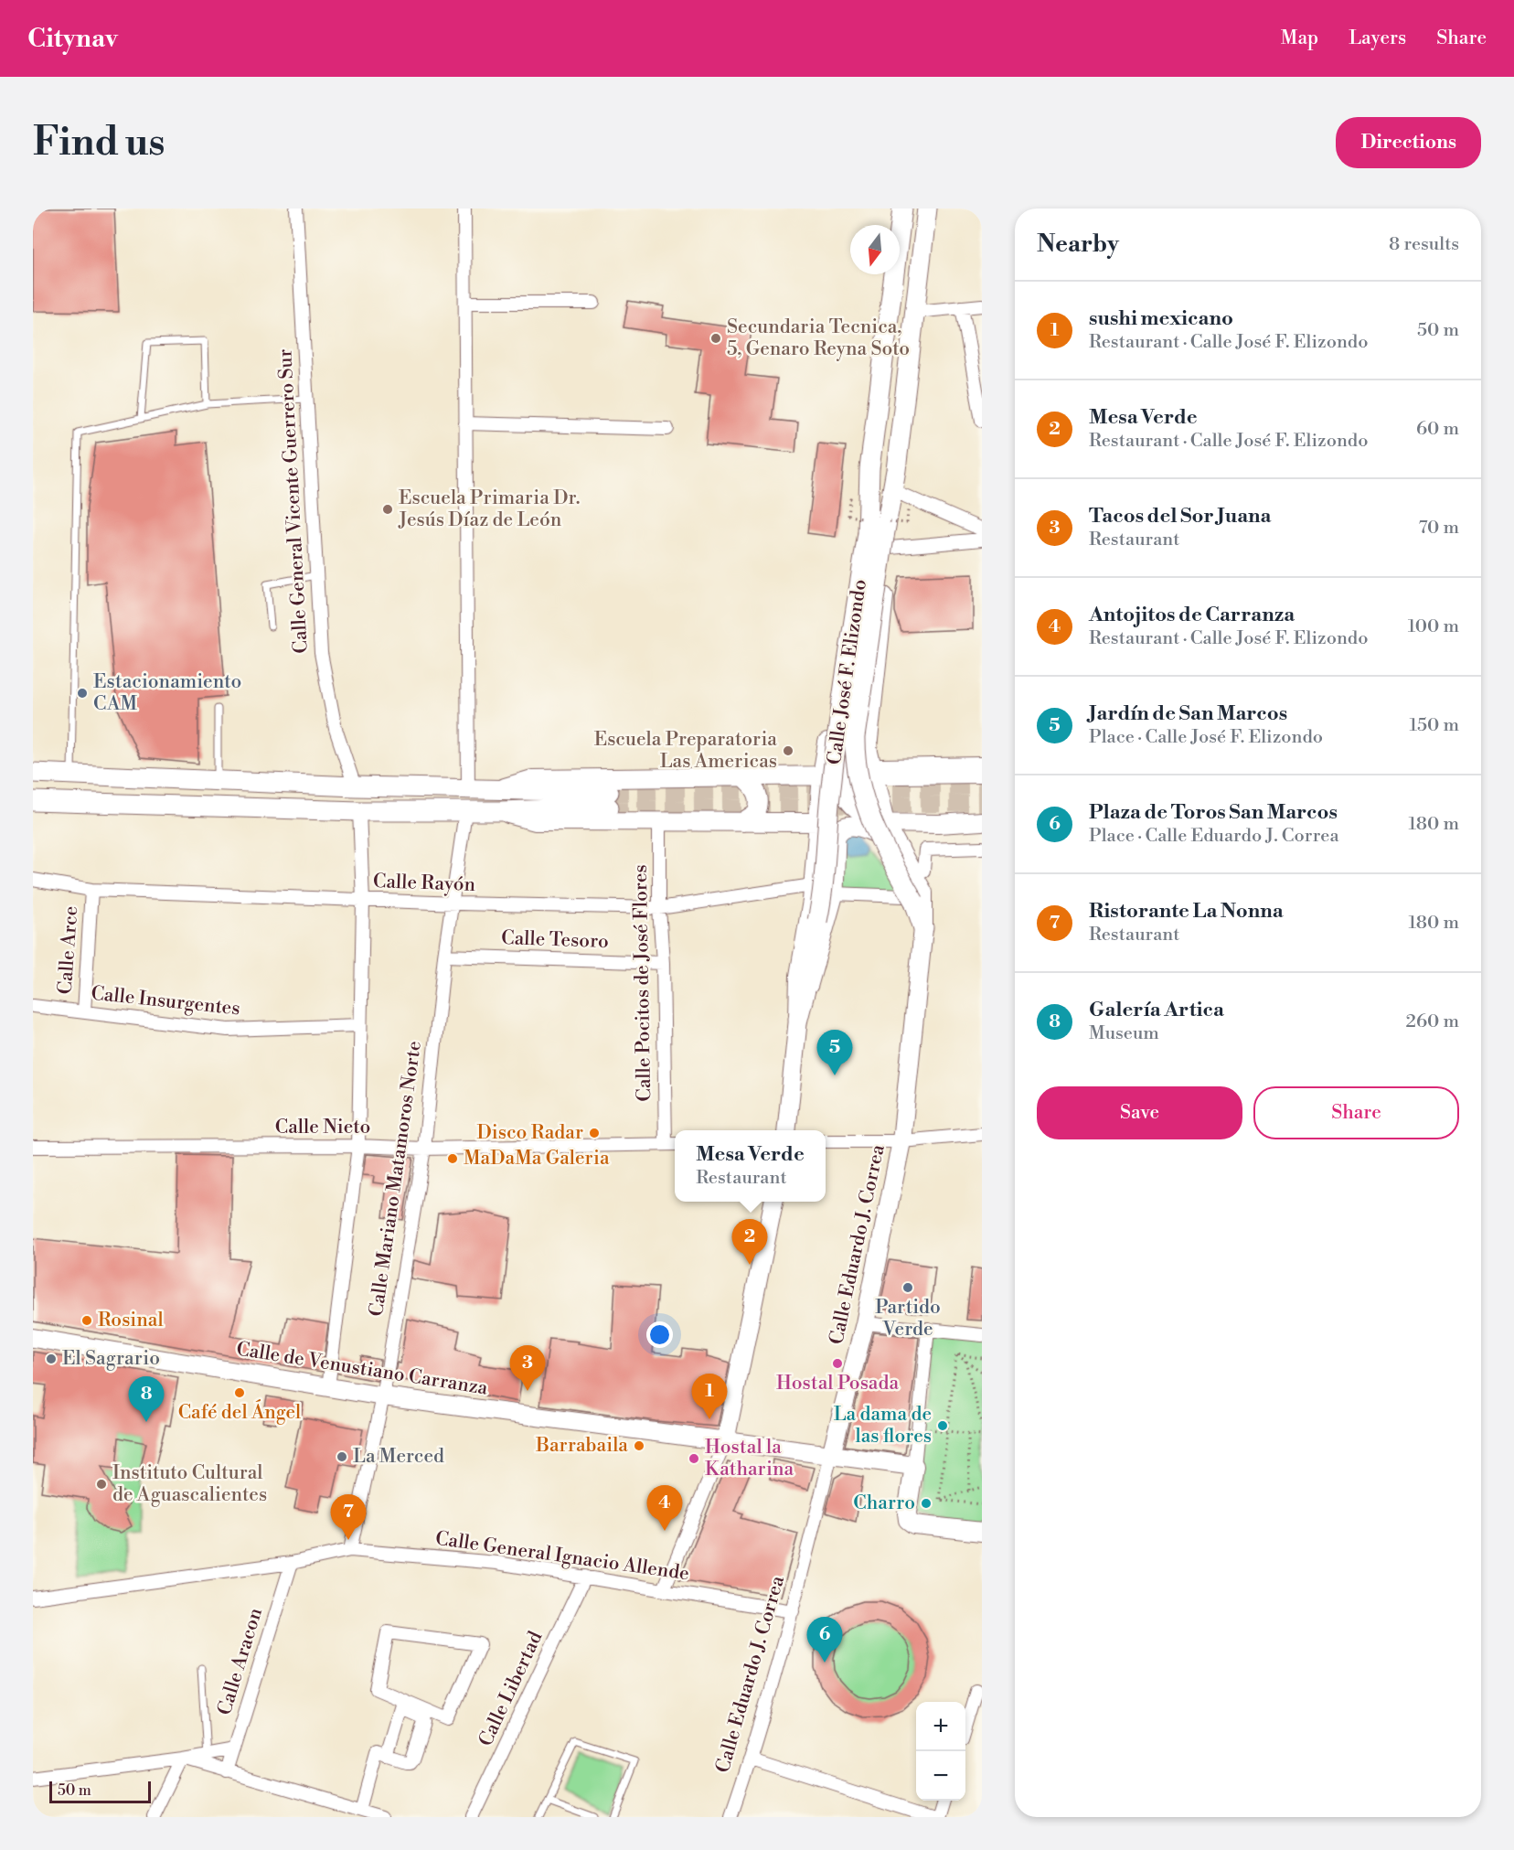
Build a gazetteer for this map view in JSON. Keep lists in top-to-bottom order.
{
  "streets": {
    "main road": ["Calle José F. Elizondo"],
    "street": [
      "Calle General Vicente Guerrero Sur",
      "Calle Rayón",
      "Calle Tesoro",
      "Calle Arce",
      "Calle Pocitos de José Flores",
      "Calle Insurgentes",
      "Calle Nieto",
      "Calle Mariano Matamoros Norte",
      "Calle Eduardo J. Correa",
      "Calle de Venustiano Carranza",
      "Calle General Ignacio Allende",
      "Calle Aracon",
      "Calle Libertad"
    ]
  },
  "crossings": [
    ["Calle José F. Elizondo", "Calle Eduardo J. Correa"],
    ["Calle Rayón", "Calle Arce"],
    ["Calle Rayón", "Calle Pocitos de José Flores"],
    ["Calle Rayón", "Calle Mariano Matamoros Norte"],
    ["Calle Tesoro", "Calle Pocitos de José Flores"],
    ["Calle Tesoro", "Calle Mariano Matamoros Norte"],
    ["Calle Arce", "Calle Insurgentes"],
    ["Calle Pocitos de José Flores", "Calle Nieto"],
    ["Calle Nieto", "Calle Mariano Matamoros Norte"],
    ["Calle Mariano Matamoros Norte", "Calle de Venustiano Carranza"],
    ["Calle Mariano Matamoros Norte", "Calle General Ignacio Allende"],
    ["Calle Eduardo J. Correa", "Calle de Venustiano Carranza"],
    ["Calle Eduardo J. Correa", "Calle General Ignacio Allende"],
    ["Calle General Ignacio Allende", "Calle Aracon"],
    ["Calle General Ignacio Allende", "Calle Libertad"]
  ],
  "places": [
    "Secundaria Tecnica, 5, Genaro Reyna Soto",
    "Escuela Primaria Dr. Jesús Díaz de León",
    "Estacionamiento CAM",
    "Escuela Preparatoria Las Americas",
    "Disco Radar",
    "MaDaMa Galeria",
    "Partido Verde",
    "Rosinal",
    "El Sagrario",
    "Hostal Posada",
    "Café del Ángel",
    "La dama de las flores",
    "Barrabaila",
    "La Merced",
    "Hostal la Katharina",
    "Instituto Cultural de Aguascalientes",
    "Charro"
  ],
  "scale_bar": "50 m",
  "north": "bottom",
  "page": {
    "header": "Citynav",
    "nav": ["Map", "Layers", "Share"],
    "buttons": [
      "Directions",
      ["Save", "Share"]
    ],
    "title": "Find us",
    "heading": ["Nearby", "8 results"],
    "list": [
      {
        "mark": "1",
        "name": "sushi mexicano",
        "note": "Restaurant · Calle José F. Elizondo",
        "value": "50 m"
      },
      {
        "mark": "2",
        "name": "Mesa Verde",
        "note": "Restaurant · Calle José F. Elizondo",
        "value": "60 m"
      },
      {
        "mark": "3",
        "name": "Tacos del Sor Juana",
        "note": "Restaurant",
        "value": "70 m"
      },
      {
        "mark": "4",
        "name": "Antojitos de Carranza",
        "note": "Restaurant · Calle José F. Elizondo",
        "value": "100 m"
      },
      {
        "mark": "5",
        "name": "Jardín de San Marcos",
        "note": "Place · Calle José F. Elizondo",
        "value": "150 m"
      },
      {
        "mark": "6",
        "name": "Plaza de Toros San Marcos",
        "note": "Place · Calle Eduardo J. Correa",
        "value": "180 m"
      },
      {
        "mark": "7",
        "name": "Ristorante La Nonna",
        "note": "Restaurant",
        "value": "180 m"
      },
      {
        "mark": "8",
        "name": "Galería Artica",
        "note": "Museum",
        "value": "260 m"
      }
    ],
    "pins": [
      "5",
      "2",
      "3",
      "1",
      "8",
      "4",
      "7",
      "6"
    ],
    "popup": ["Mesa Verde", "Restaurant"],
    "map_buttons": ["+", "−"],
    "scale": "50 m"
  }
}
